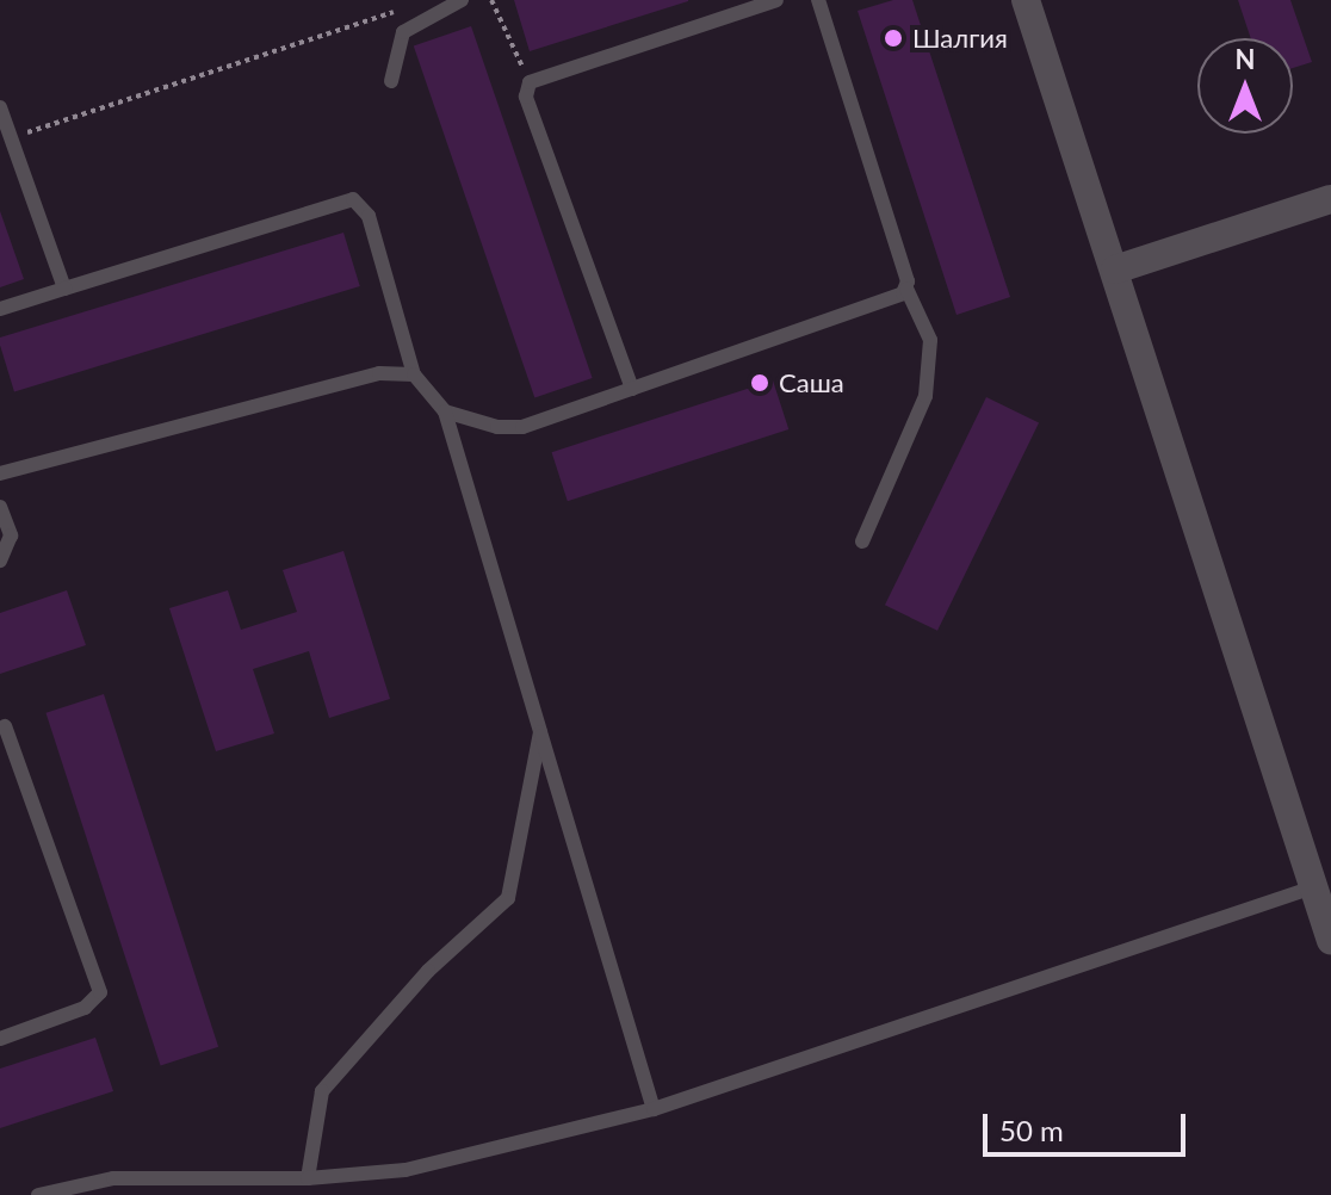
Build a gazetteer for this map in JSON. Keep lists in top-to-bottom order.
{
  "places": ["Шалгия", "Саша"],
  "scale_bar": "50 m",
  "north": "top"
}
